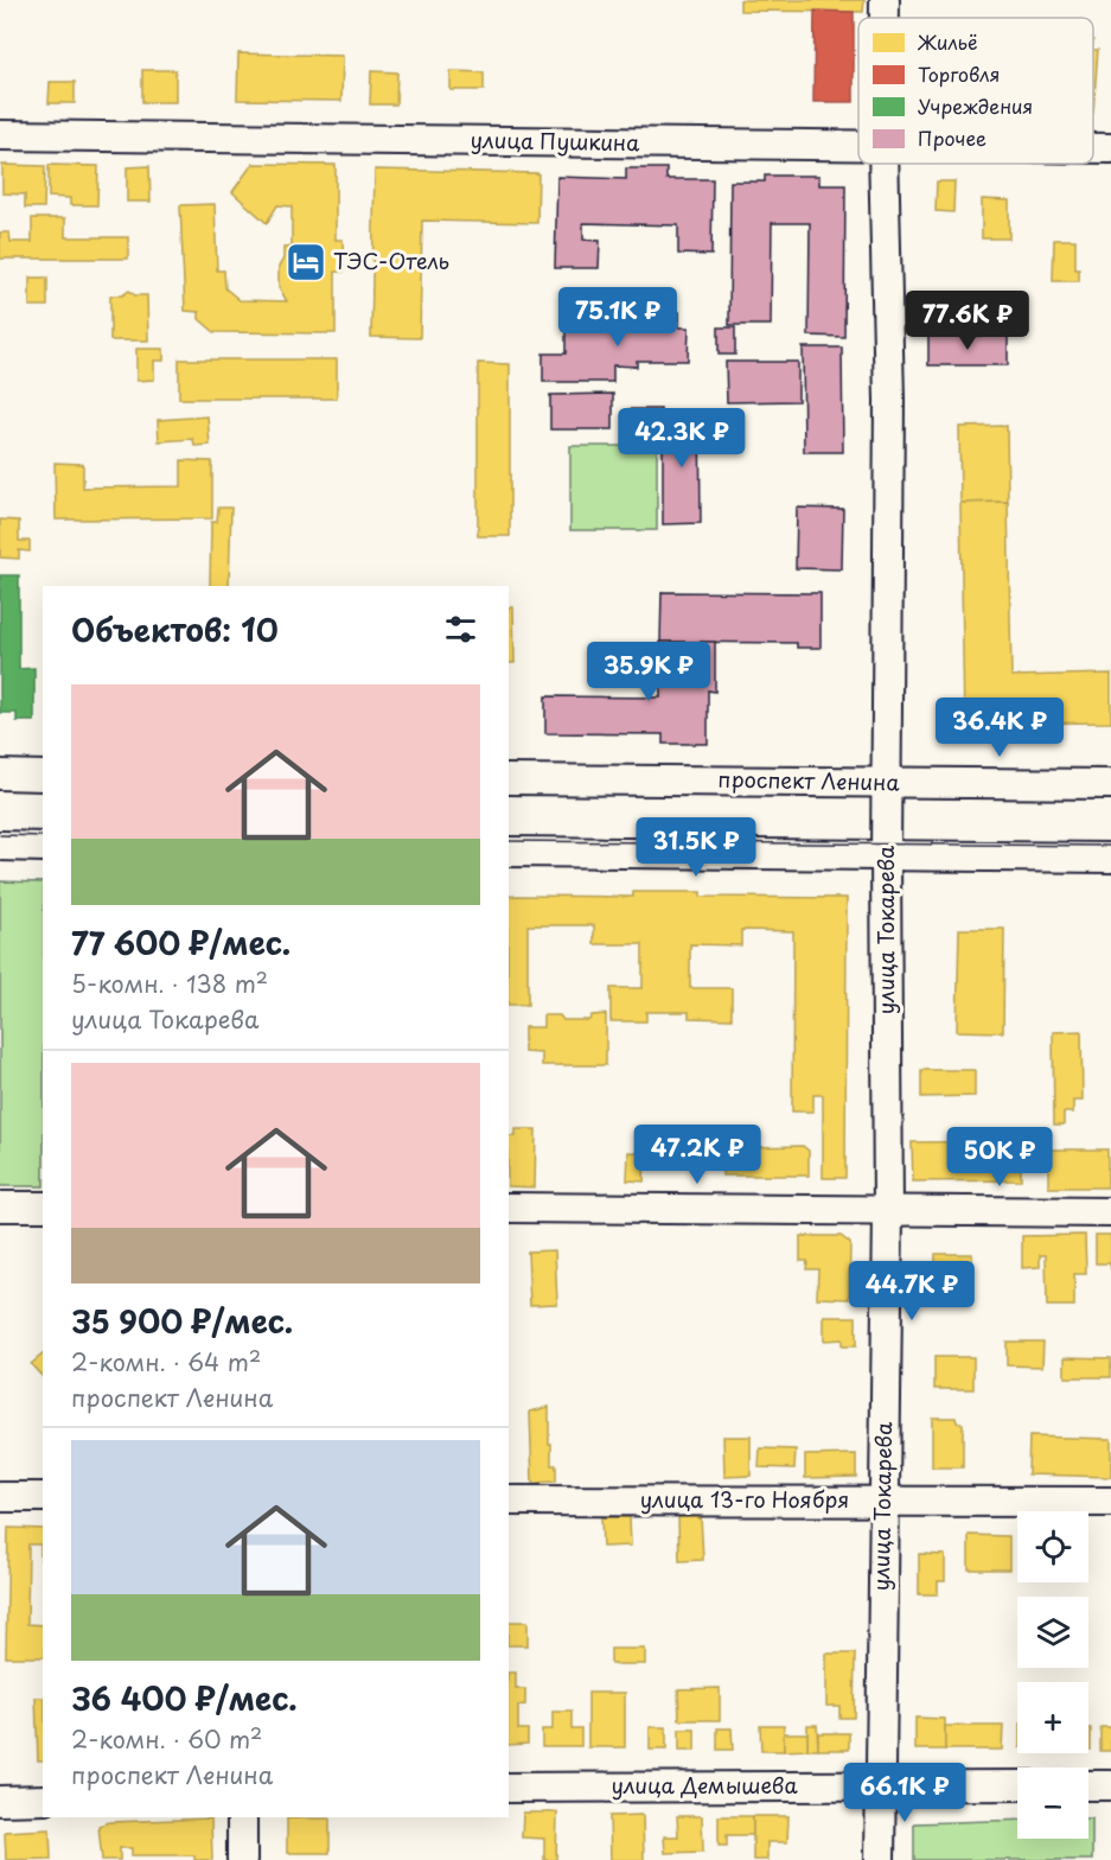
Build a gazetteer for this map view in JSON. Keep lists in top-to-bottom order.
{
  "streets": {
    "street": [
      "улица Пушкина",
      "проспект Ленина",
      "улица Токарева",
      "улица 13-го Ноября",
      "улица Демышева"
    ]
  },
  "crossings": [
    ["проспект Ленина", "улица Токарева"],
    ["улица Токарева", "улица 13-го Ноября"],
    ["улица Токарева", "улица Демышева"]
  ],
  "places": {
    "hotel": ["ТЭС-Отель"]
  },
  "legend": [
    "Жильё",
    "Торговля",
    "Учреждения",
    "Прочее"
  ],
  "page": {
    "price": [
      "75.1K ₽",
      "77.6K ₽",
      "42.3K ₽",
      "35.9K ₽",
      "36.4K ₽",
      "31.5K ₽",
      "47.2K ₽",
      "50K ₽",
      "44.7K ₽",
      "66.1K ₽"
    ],
    "heading": "Объектов: 10",
    "list": [
      {
        "name": "77 600 ₽/мес.",
        "note": "5-комн. · 138 m² · улица Токарева"
      },
      {
        "name": "35 900 ₽/мес.",
        "note": "2-комн. · 64 m² · проспект Ленина"
      },
      {
        "name": "36 400 ₽/мес.",
        "note": "2-комн. · 60 m² · проспект Ленина"
      }
    ],
    "map_buttons": ["+", "−"]
  }
}
